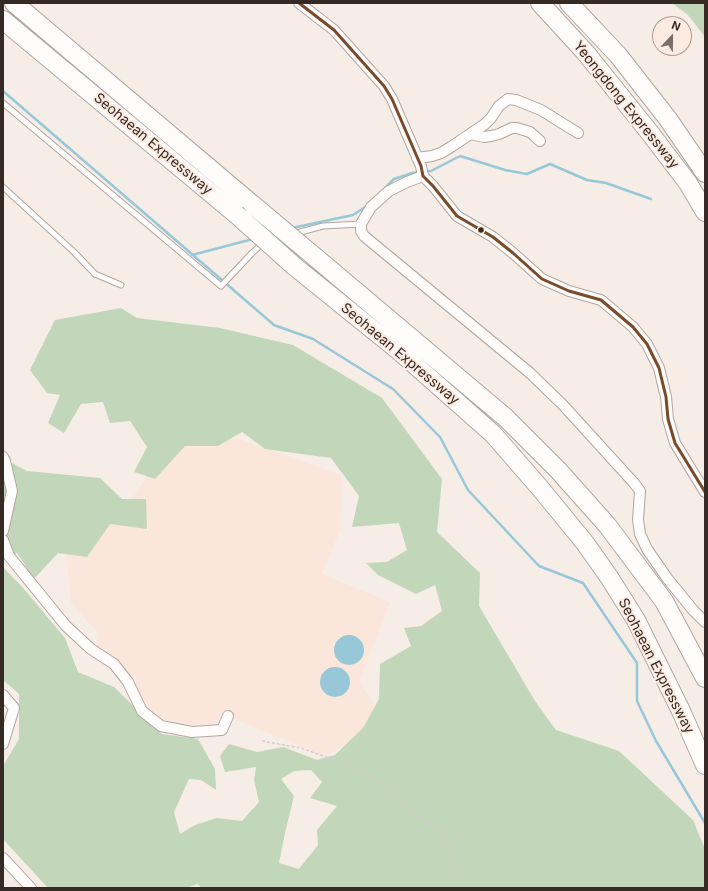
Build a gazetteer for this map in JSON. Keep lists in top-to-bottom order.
{
  "streets": {
    "highway": ["Yeongdong Expressway", "Seohaean Expressway"]
  },
  "north": "top"
}
